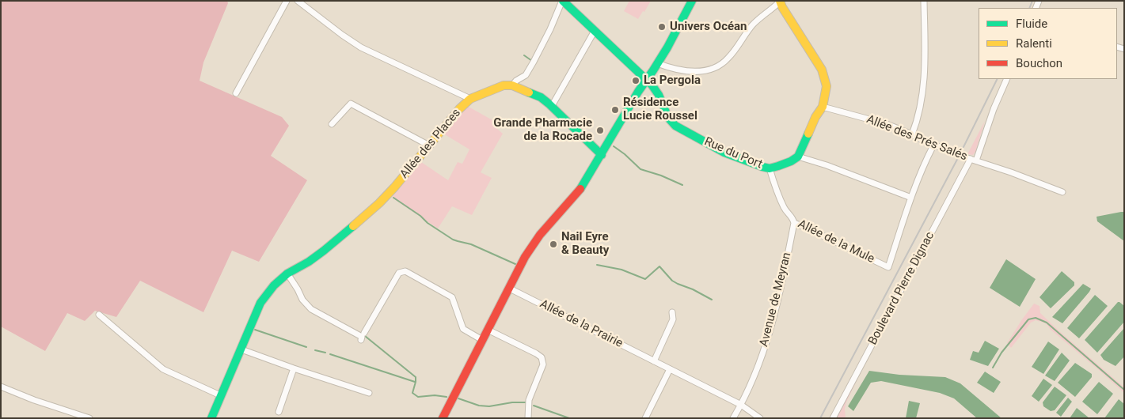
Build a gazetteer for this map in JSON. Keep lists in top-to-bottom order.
{
  "streets": {
    "street": [
      "Allée des Prés Salés",
      "Allée des Places",
      "Rue du Port",
      "Allée de la Mule",
      "Boulevard Pierre Dignac",
      "Avenue de Meyran",
      "Allée de la Prairie"
    ]
  },
  "crossings": [
    ["Allée des Prés Salés", "Boulevard Pierre Dignac"],
    ["Rue du Port", "Allée de la Mule"],
    ["Allée de la Mule", "Avenue de Meyran"],
    ["Avenue de Meyran", "Allée de la Prairie"]
  ],
  "places": [
    "Univers Océan",
    "La Pergola",
    "Résidence Lucie Roussel",
    "Grande Pharmacie de la Rocade",
    "Nail Eyre & Beauty"
  ],
  "legend": ["Fluide", "Ralenti", "Bouchon"]
}
